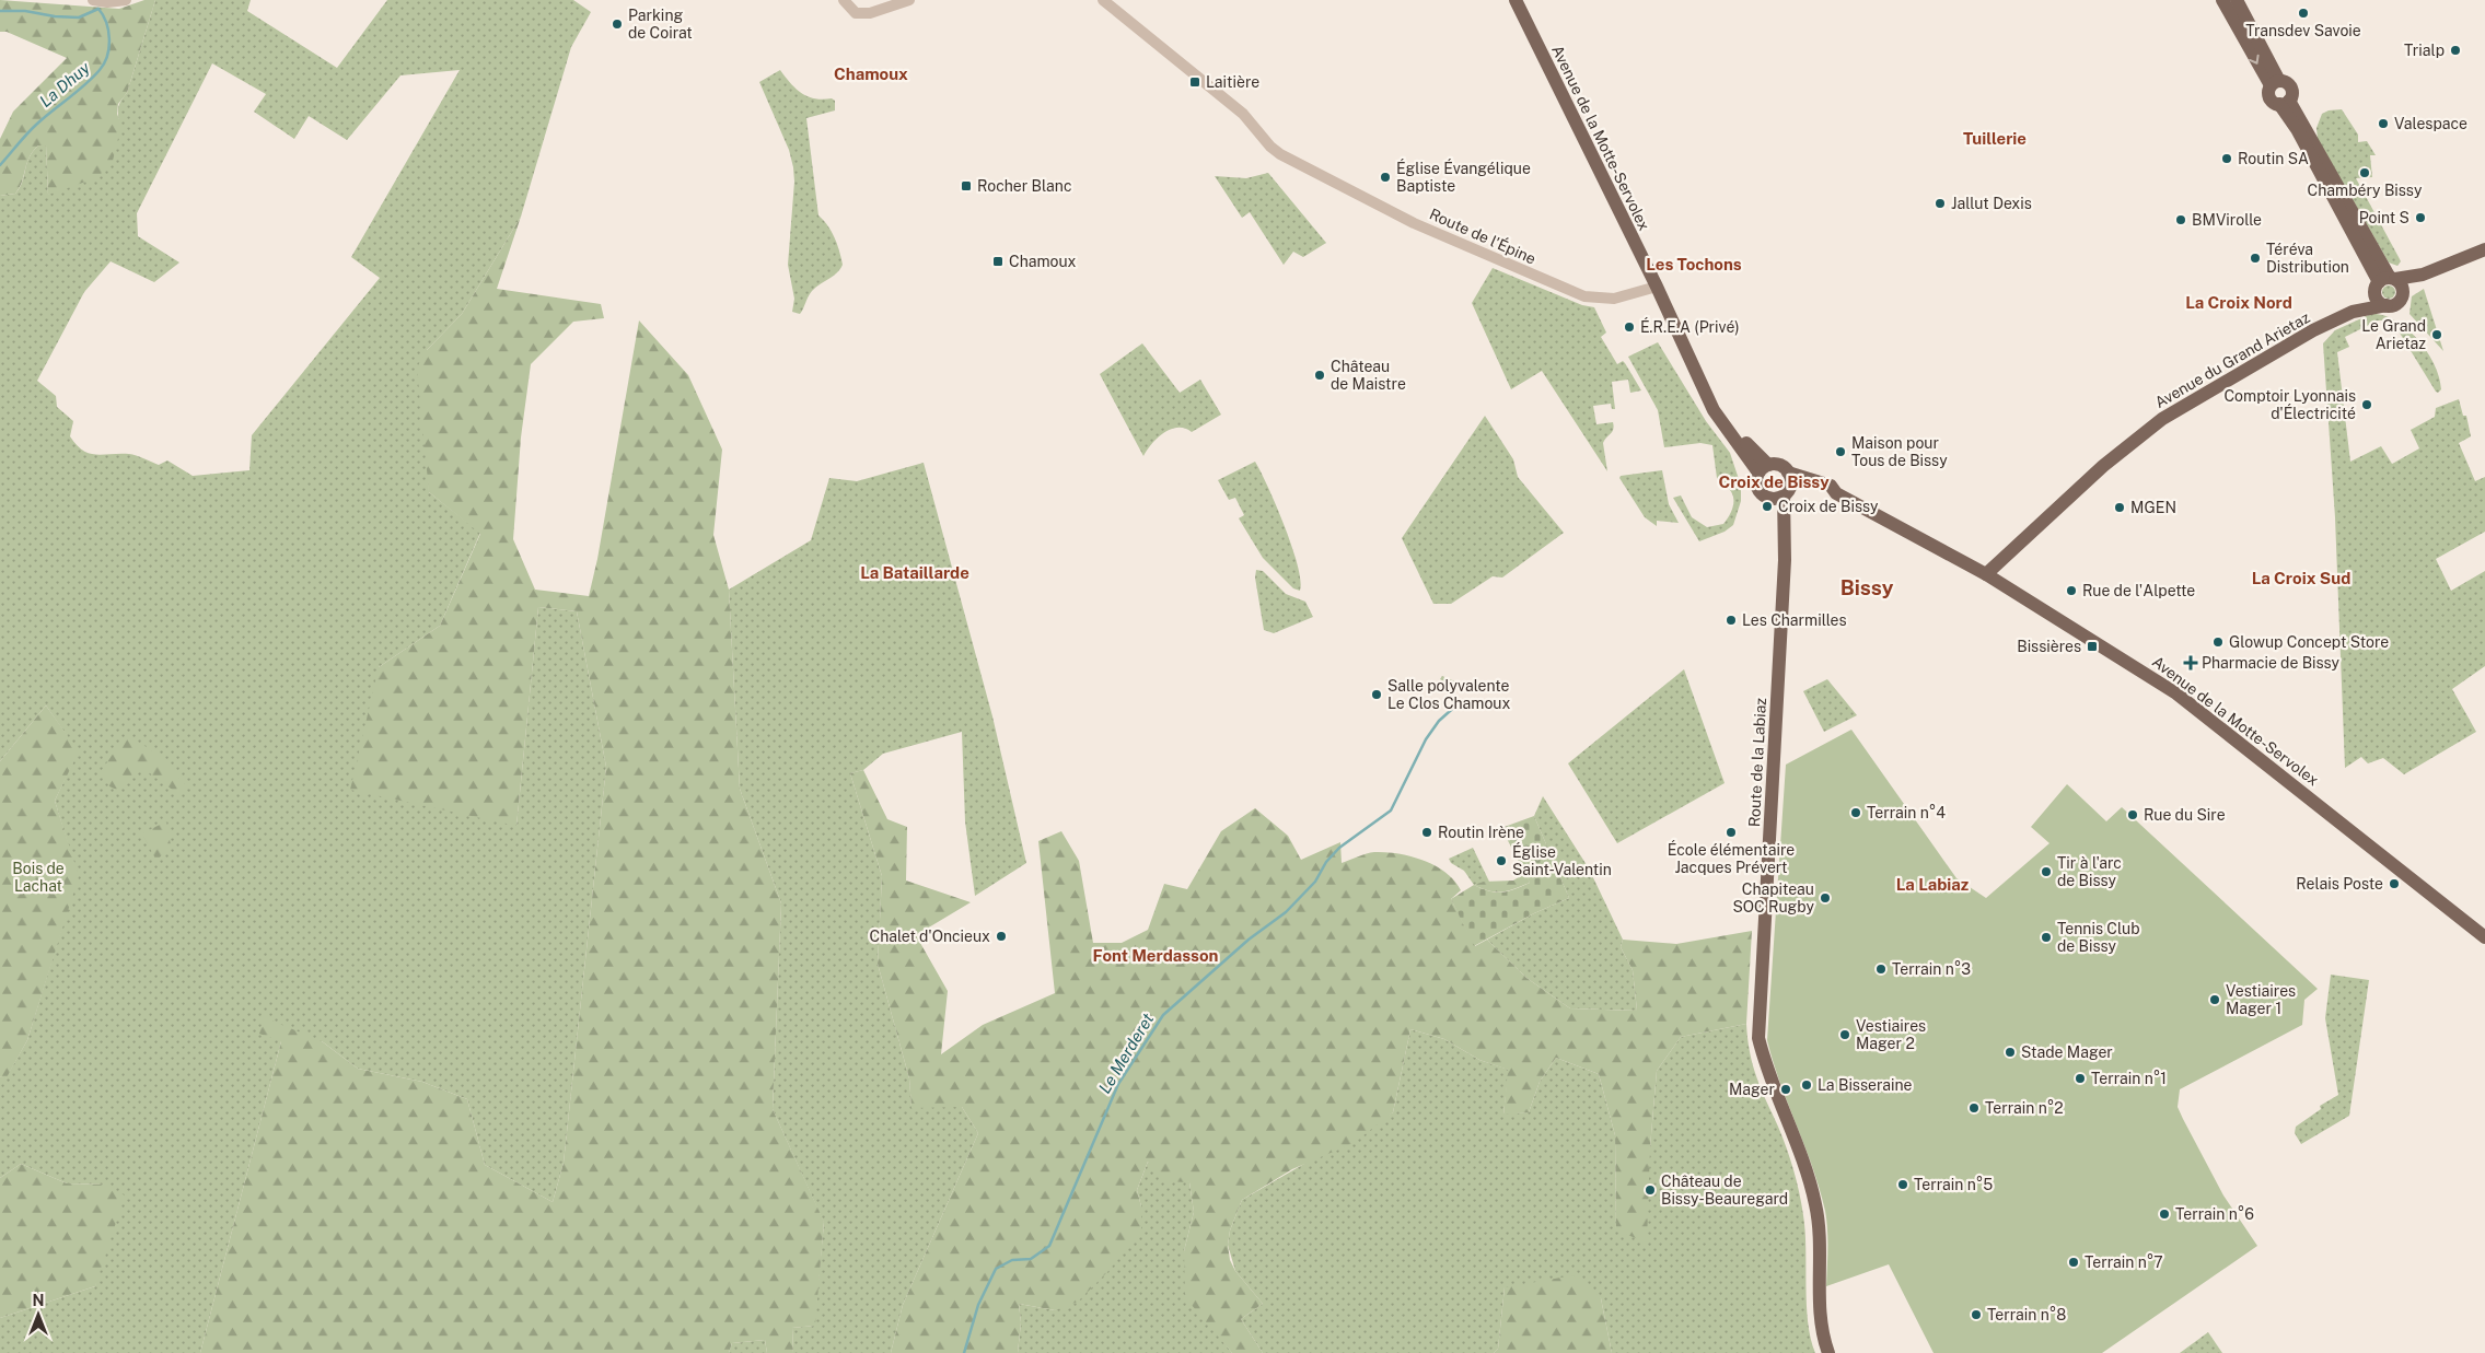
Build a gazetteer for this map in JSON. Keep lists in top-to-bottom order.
{
  "streets": {
    "main road": ["Avenue de la Motte-Servolex", "Avenue du Grand Arietaz", "Route de la Labiaz"],
    "street": ["Route de l'Épine"]
  },
  "crossings": [
    ["Avenue de la Motte-Servolex", "Route de l'Épine"],
    ["Avenue de la Motte-Servolex", "Avenue du Grand Arietaz"],
    ["Avenue de la Motte-Servolex", "Route de la Labiaz"]
  ],
  "districts": [
    "Chamoux",
    "Tuillerie",
    "Les Tochons",
    "La Croix Nord",
    "Croix de Bissy",
    "La Bataillarde",
    "La Croix Sud",
    "Bissy",
    "La Labiaz",
    "Font Merdasson"
  ],
  "water": ["La Dhuy", "Le Merderet"],
  "parks": ["Bois de Lachat"],
  "places": {
    "other": [
      "Transdev Savoie",
      "Parking de Coirat",
      "Trialp",
      "Valespace",
      "Routin SA",
      "Chambéry Bissy",
      "Église Évangélique Baptiste",
      "Jallut Dexis",
      "Point S",
      "BMVirolle",
      "Téréva Distribution",
      "É.R.E.A (Privé)",
      "Le Grand Arietaz",
      "Château de Maistre",
      "Comptoir Lyonnais d'Électricité",
      "Maison pour Tous de Bissy",
      "Croix de Bissy",
      "MGEN",
      "Rue de l'Alpette",
      "Les Charmilles",
      "Glowup Concept Store",
      "Salle polyvalente Le Clos Chamoux",
      "Terrain n°4",
      "Rue du Sire",
      "Routin Irène",
      "École élémentaire Jacques Prévert",
      "Église Saint-Valentin",
      "Tir à l'arc de Bissy",
      "Relais Poste",
      "Chapiteau SOC Rugby",
      "Chalet d'Oncieux",
      "Tennis Club de Bissy",
      "Terrain n°3",
      "Vestiaires Mager 1",
      "Vestiaires Mager 2",
      "Stade Mager",
      "Terrain n°1",
      "La Bisseraine",
      "Mager",
      "Terrain n°2",
      "Terrain n°5",
      "Château de Bissy-Beauregard",
      "Terrain n°6",
      "Terrain n°7",
      "Terrain n°8"
    ],
    "transit": [
      "Laitière",
      "Rocher Blanc",
      "Chamoux",
      "Bissières"
    ],
    "health": ["Pharmacie de Bissy"]
  },
  "north": "top"
}
